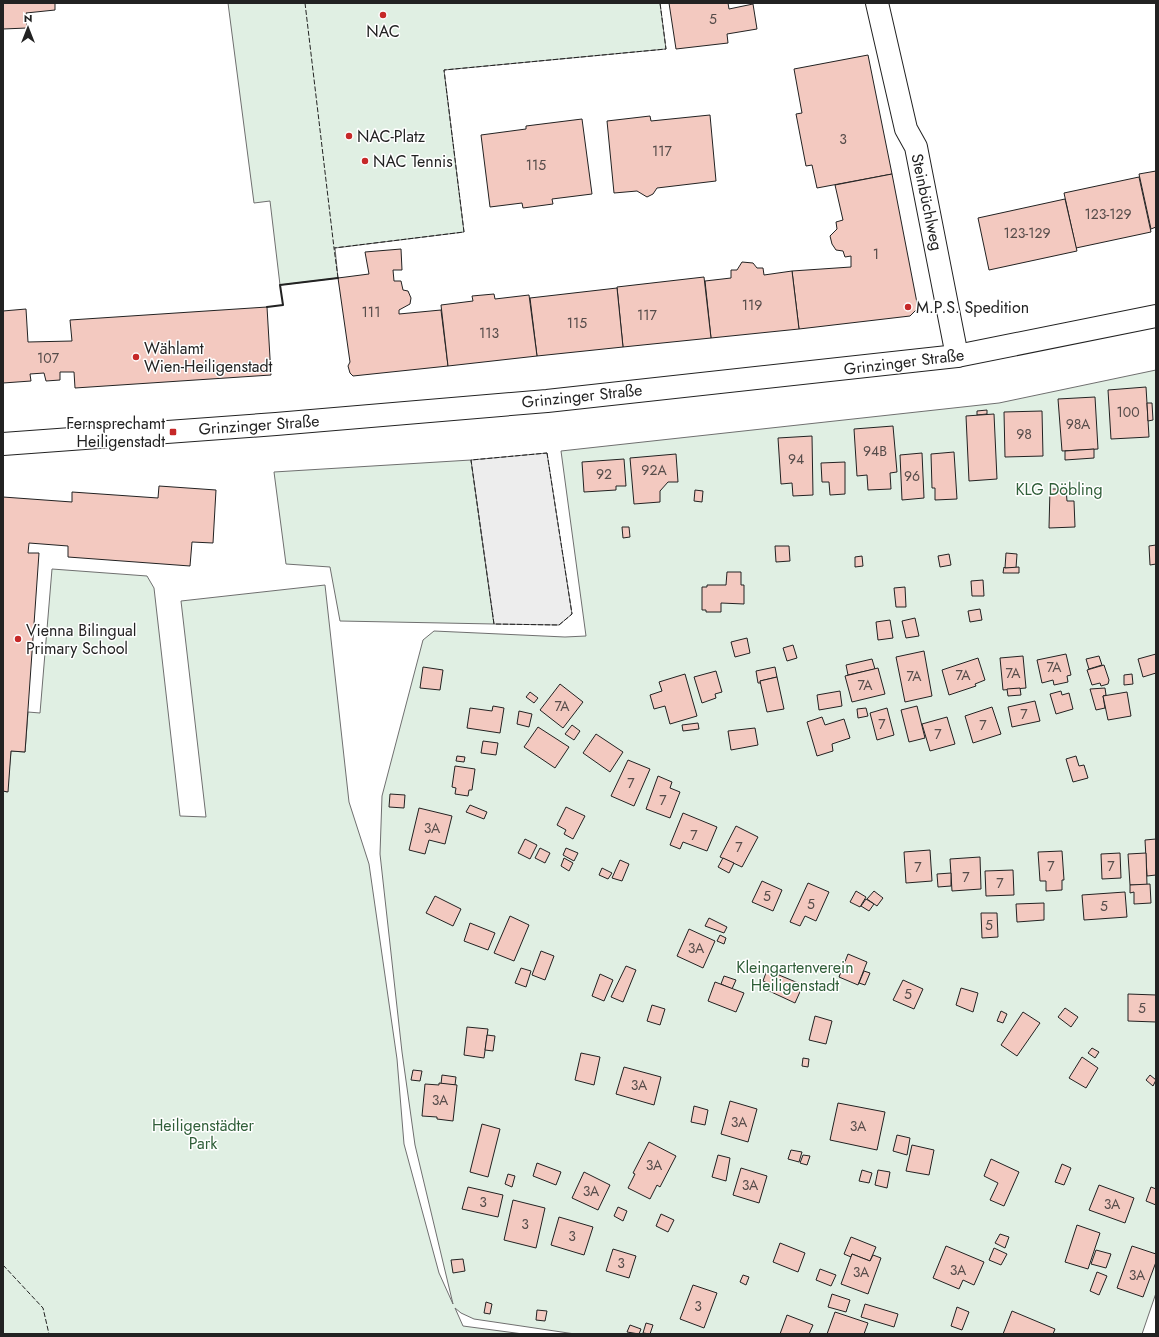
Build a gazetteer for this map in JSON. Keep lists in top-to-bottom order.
{
  "streets": {
    "street": ["Steinbüchlweg", "Grinzinger Straße"]
  },
  "crossings": [
    ["Steinbüchlweg", "Grinzinger Straße"]
  ],
  "parks": ["KLG Döbling", "Kleingartenverein Heiligenstadt", "Heiligenstädter Park"],
  "places": {
    "other": [
      "NAC",
      "NAC-Platz",
      "NAC Tennis",
      "M.P.S. Spedition",
      "Wählamt Wien-Heiligenstadt",
      "Vienna Bilingual Primary School"
    ],
    "transit": ["Fernsprechamt Heiligenstadt"]
  },
  "house_numbers": [
    "5",
    "3",
    "117",
    "115",
    "123-129",
    "123-129",
    "1",
    "119",
    "111",
    "117",
    "115",
    "113",
    "107",
    "100",
    "98A",
    "98",
    "94B",
    "94",
    "92A",
    "92",
    "96",
    "7A",
    "7A",
    "7A",
    "7A",
    "7A",
    "7A",
    "7",
    "7",
    "7",
    "7",
    "7",
    "7",
    "3A",
    "7",
    "7",
    "7",
    "7",
    "7",
    "7",
    "7",
    "5",
    "5",
    "5",
    "5",
    "3A",
    "5",
    "5",
    "3A",
    "3A",
    "3A",
    "3A",
    "3A",
    "3A",
    "3A",
    "3",
    "3A",
    "3",
    "3",
    "3",
    "3A",
    "3A",
    "3A",
    "3"
  ],
  "north": "top"
}
